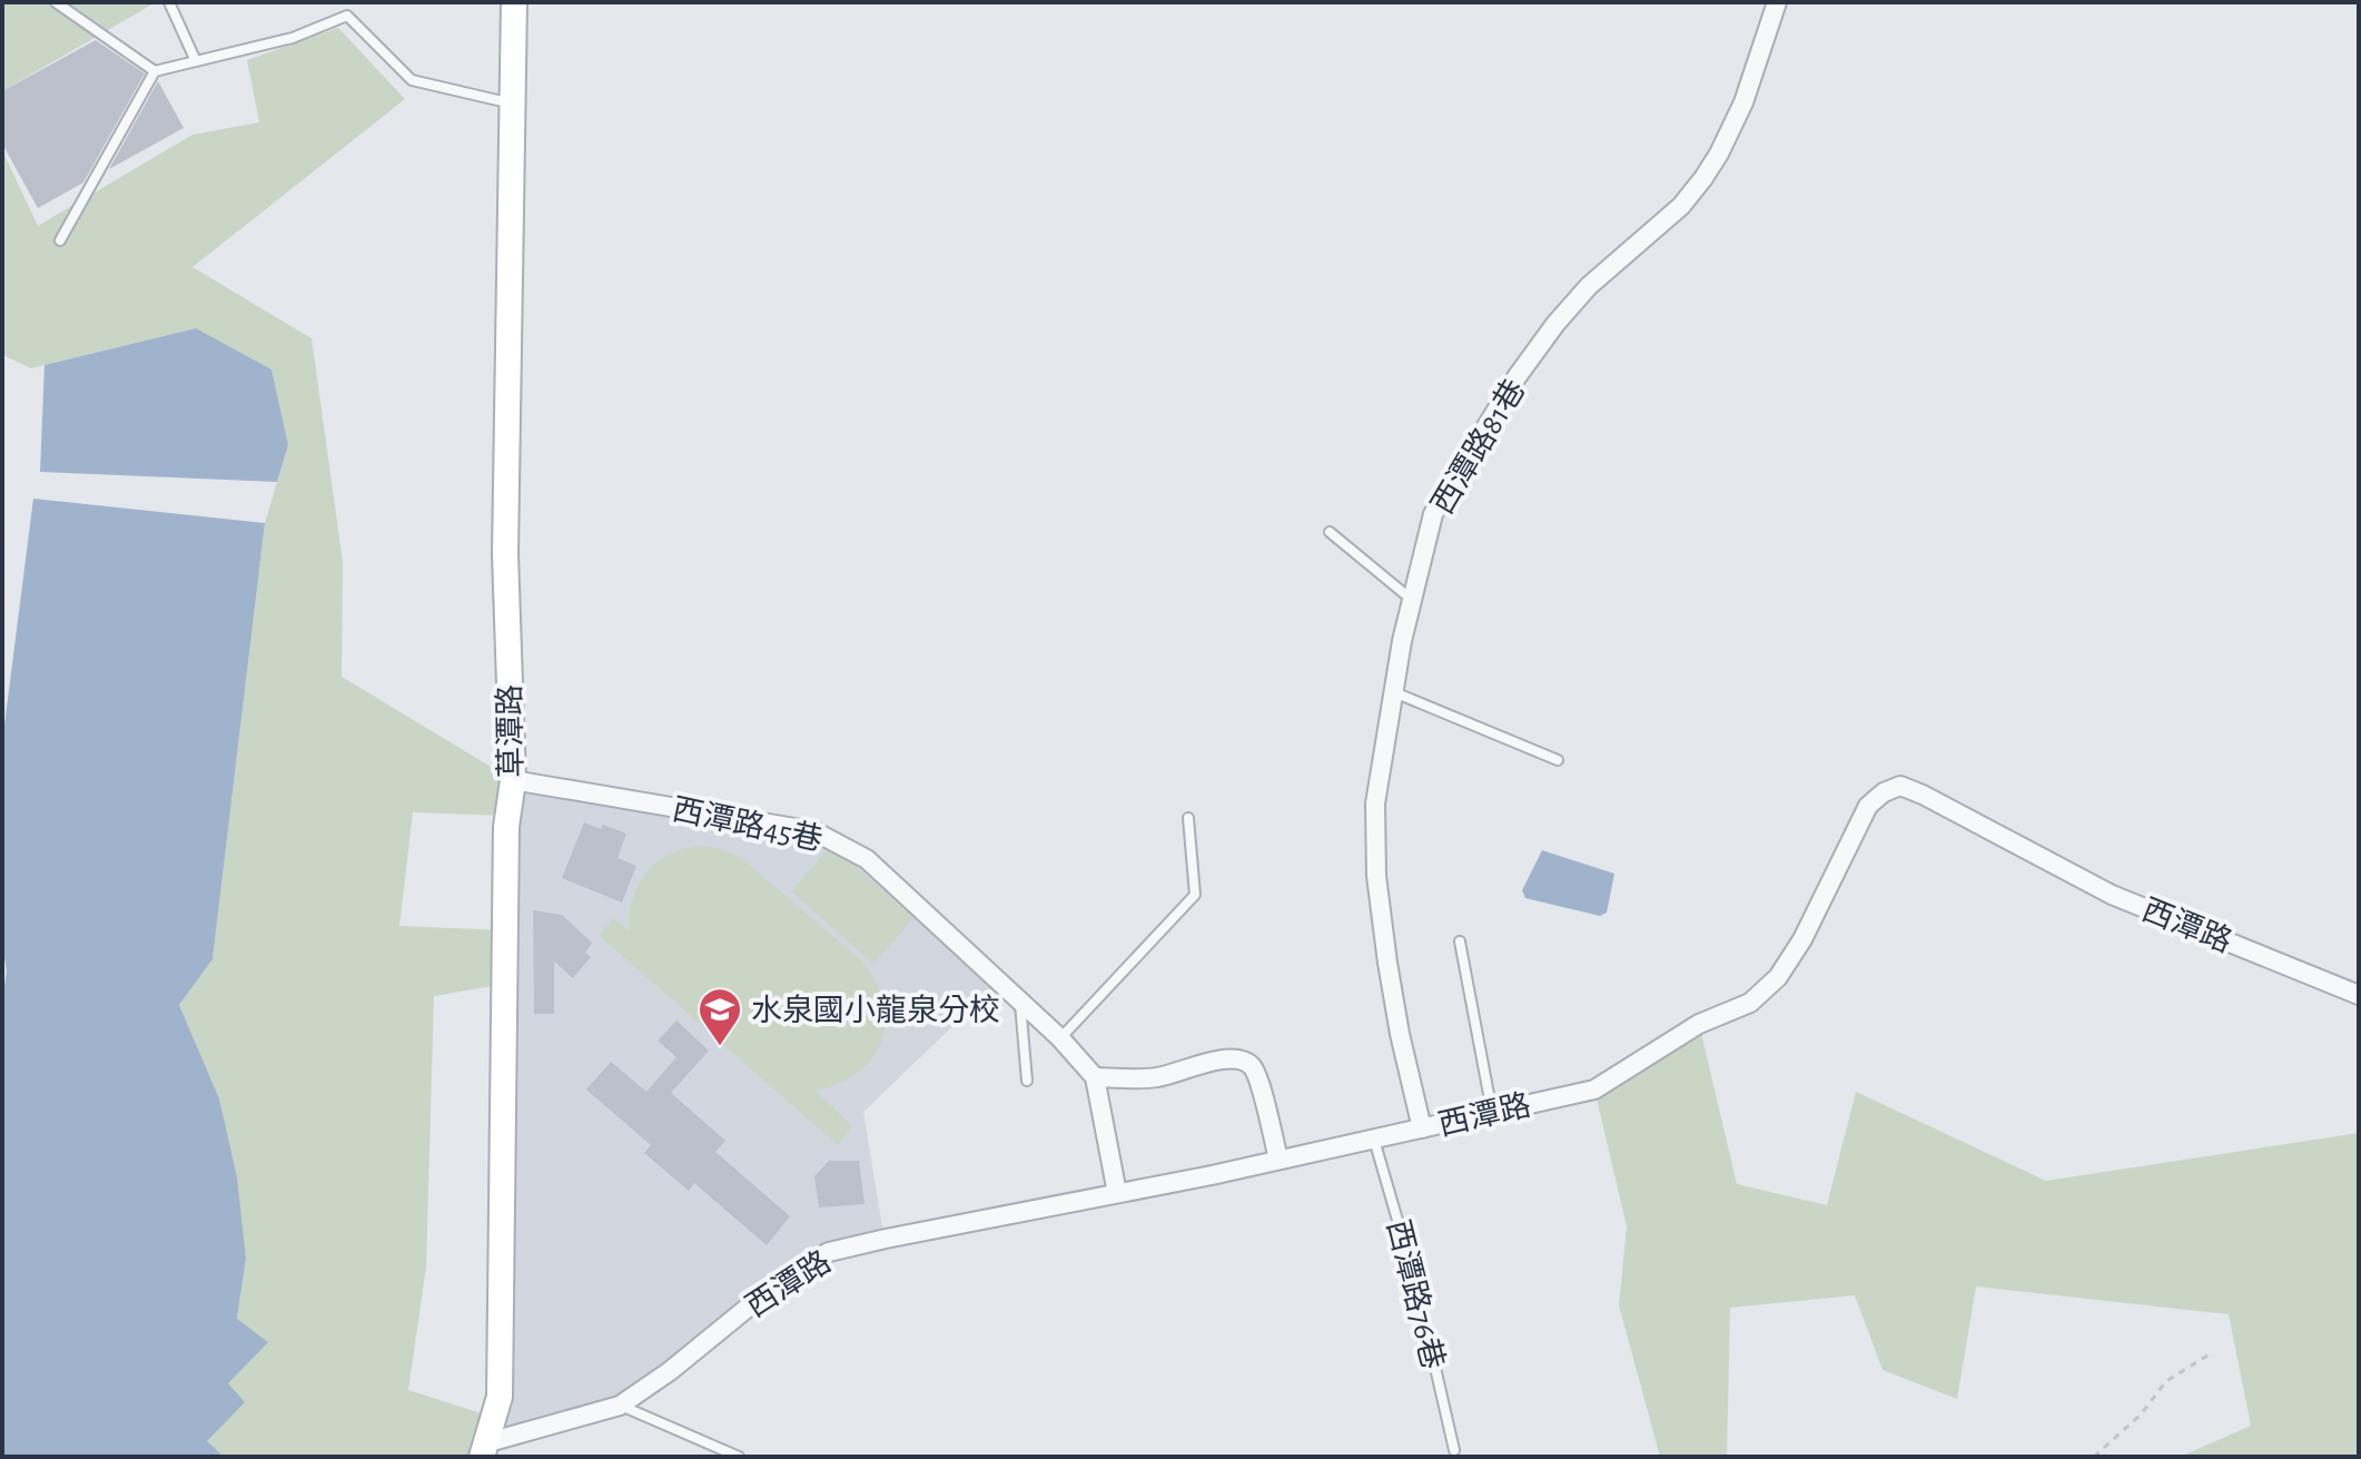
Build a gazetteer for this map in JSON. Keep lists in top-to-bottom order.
{
  "streets": {
    "street": [
      "西潭路81巷",
      "草潭路",
      "西潭路45巷",
      "西潭路"
    ],
    "lane": ["西潭路76巷"]
  },
  "crossings": [
    ["西潭路81巷", "西潭路"],
    ["草潭路", "西潭路45巷"],
    ["草潭路", "西潭路"],
    ["西潭路", "西潭路76巷"]
  ],
  "places": {
    "school or university": ["水泉國小龍泉分校"]
  }
}
